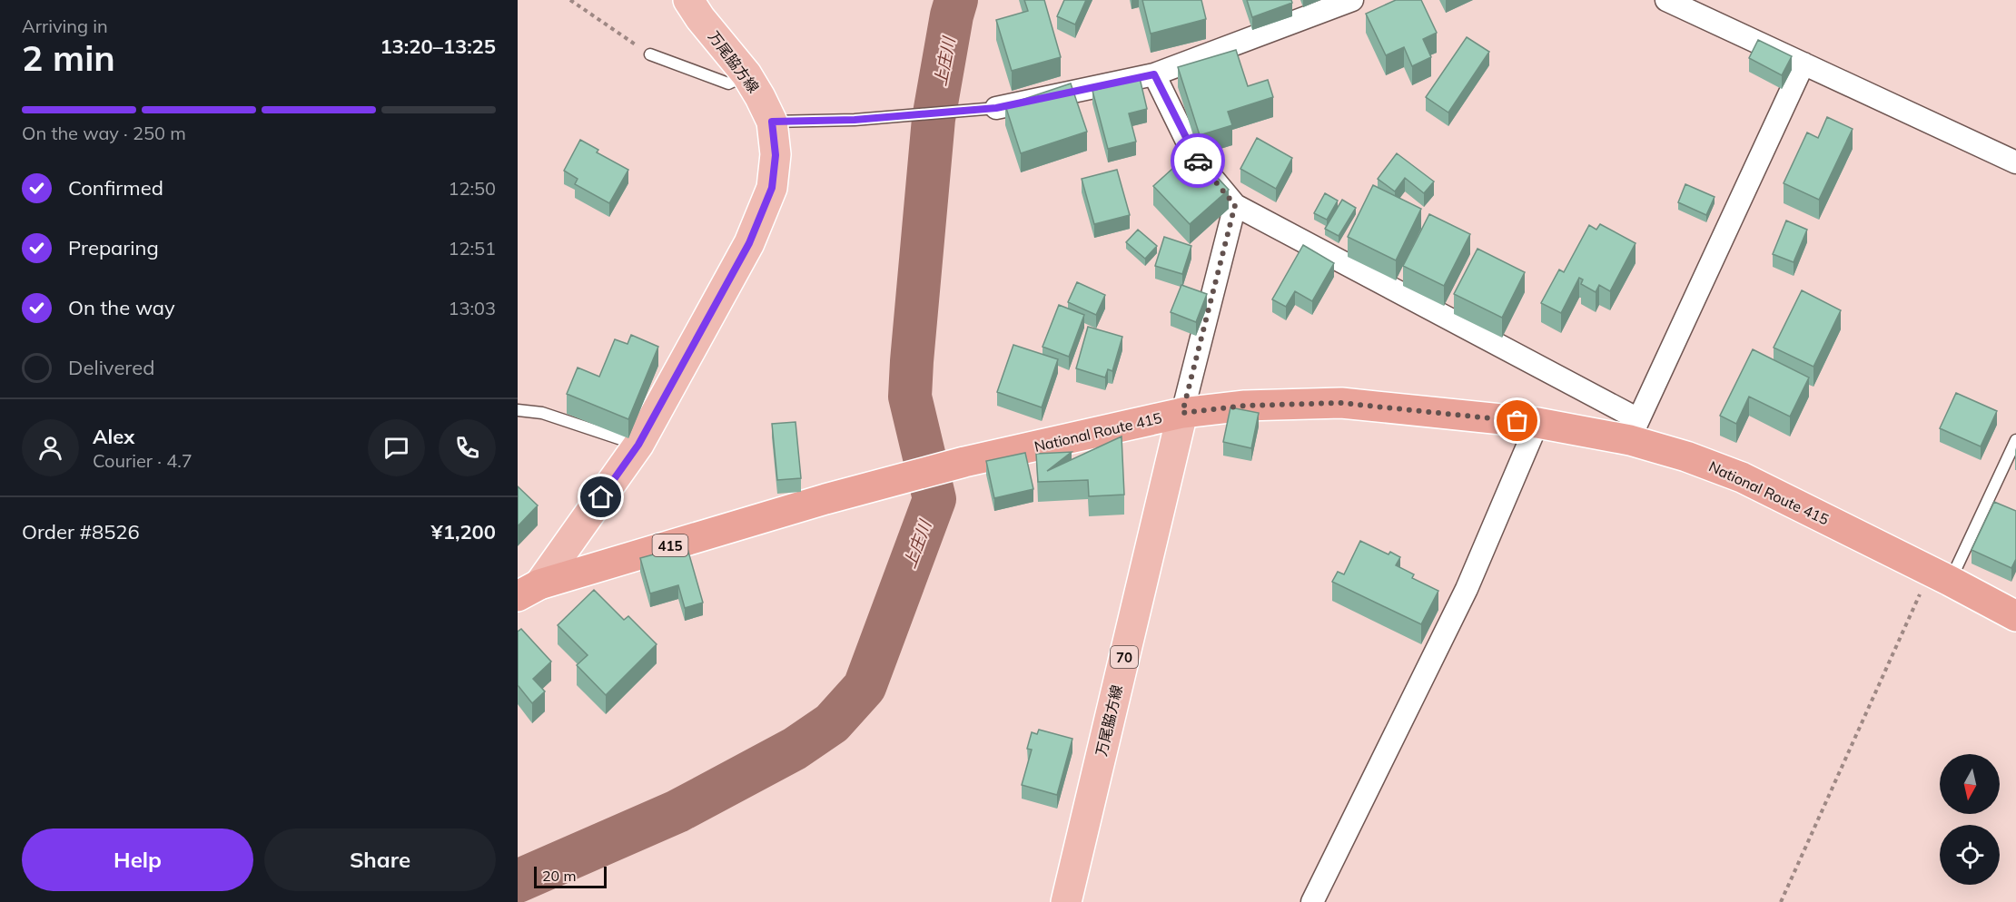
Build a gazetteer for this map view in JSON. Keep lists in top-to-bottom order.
{
  "streets": {
    "highway": ["National Route 415", "415"],
    "main road": ["万尾脇方線", "70"]
  },
  "crossings": [
    ["万尾脇方線", "National Route 415"]
  ],
  "water": ["上庄川"],
  "scale_bar": "20 m",
  "north": "bottom",
  "page": {
    "heading": ["2 min", "Arriving in", "13:20–13:25"],
    "panel": [
      "Alex",
      "Courier · 4.7",
      "Order #8526",
      "¥1,200"
    ],
    "bar": "On the way · 250 m",
    "list": [
      ["Confirmed", "12:50"],
      ["Preparing", "12:51"],
      ["On the way", "13:03"],
      "Delivered"
    ],
    "buttons": ["Help", "Share"],
    "scale": "20 m"
  }
}
